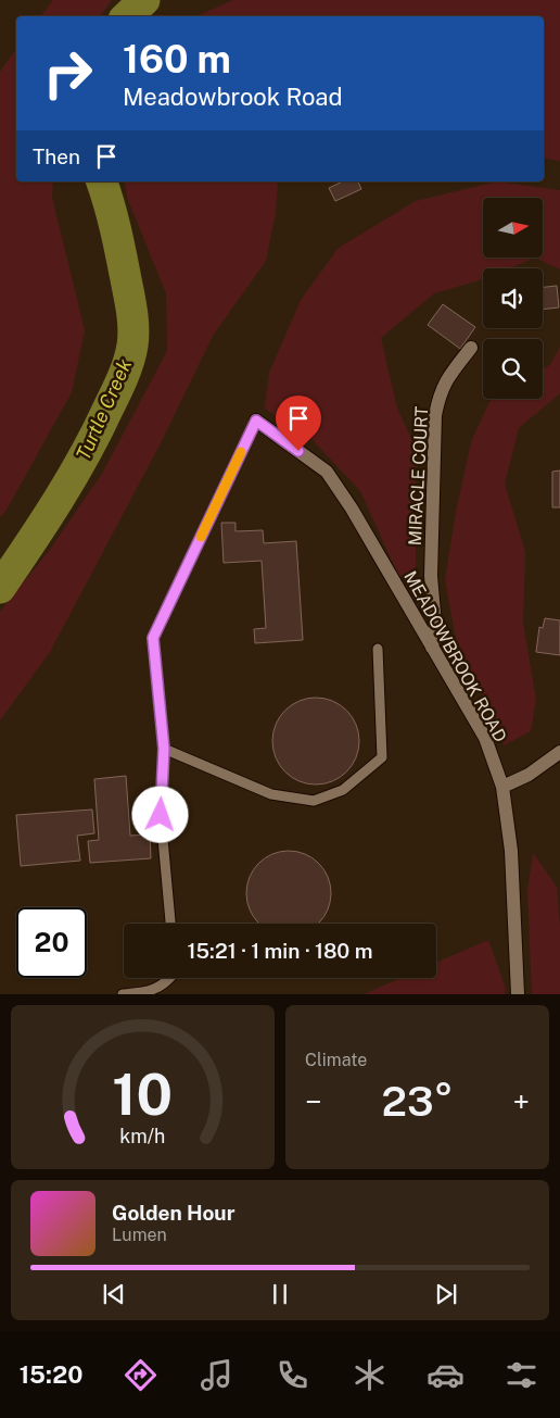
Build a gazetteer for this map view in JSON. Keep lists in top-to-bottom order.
{
  "streets": {
    "street": ["MIRACLE COURT", "MEADOWBROOK ROAD"]
  },
  "crossings": [
    ["MIRACLE COURT", "MEADOWBROOK ROAD"]
  ],
  "water": ["Turtle Creek"],
  "north": "right",
  "page": {
    "turn": ["160 m", "Meadowbrook Road"],
    "then": "Then",
    "limit": "20",
    "trip": "15:21 · 1 min · 180 m",
    "tile": "Climate",
    "heat": ["−", "23°", "+"],
    "song": ["Golden Hour", "Lumen"],
    "tabs": "15:20",
    "gauge": ["10", "km/h"]
  }
}
